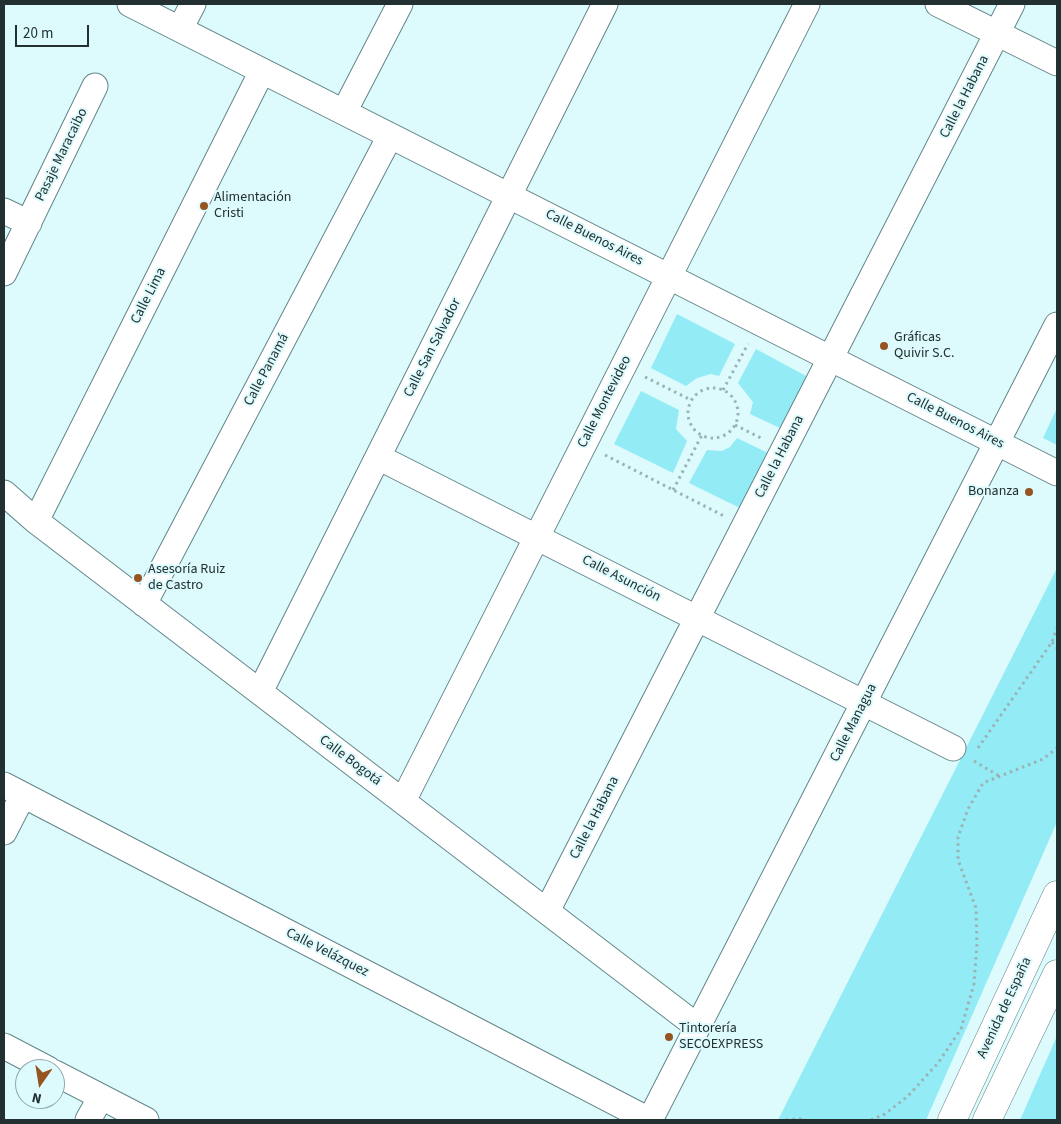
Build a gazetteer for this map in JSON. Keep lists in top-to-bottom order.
{
  "streets": {
    "main road": ["Avenida de España"],
    "street": [
      "Calle la Habana",
      "Pasaje Maracaibo",
      "Calle Buenos Aires",
      "Calle Lima",
      "Calle San Salvador",
      "Calle Panamá",
      "Calle Montevideo",
      "Calle Asunción",
      "Calle Managua",
      "Calle Bogotá",
      "Calle Velázquez"
    ]
  },
  "crossings": [
    ["Calle la Habana", "Calle Buenos Aires"],
    ["Calle la Habana", "Calle Asunción"],
    ["Calle la Habana", "Calle Bogotá"],
    ["Calle Buenos Aires", "Calle Lima"],
    ["Calle Buenos Aires", "Calle San Salvador"],
    ["Calle Buenos Aires", "Calle Panamá"],
    ["Calle Buenos Aires", "Calle Montevideo"],
    ["Calle Buenos Aires", "Calle Managua"],
    ["Calle Lima", "Calle Bogotá"],
    ["Calle San Salvador", "Calle Asunción"],
    ["Calle San Salvador", "Calle Bogotá"],
    ["Calle Panamá", "Calle Bogotá"],
    ["Calle Montevideo", "Calle Asunción"],
    ["Calle Montevideo", "Calle Bogotá"],
    ["Calle Asunción", "Calle Managua"],
    ["Calle Managua", "Calle Bogotá"],
    ["Calle Managua", "Calle Velázquez"]
  ],
  "places": [
    "Alimentación Cristi",
    "Gráficas Quivir S.C.",
    "Bonanza",
    "Asesoría Ruiz de Castro",
    "Tintorería SECOEXPRESS"
  ],
  "scale_bar": "20 m",
  "north": "bottom"
}
